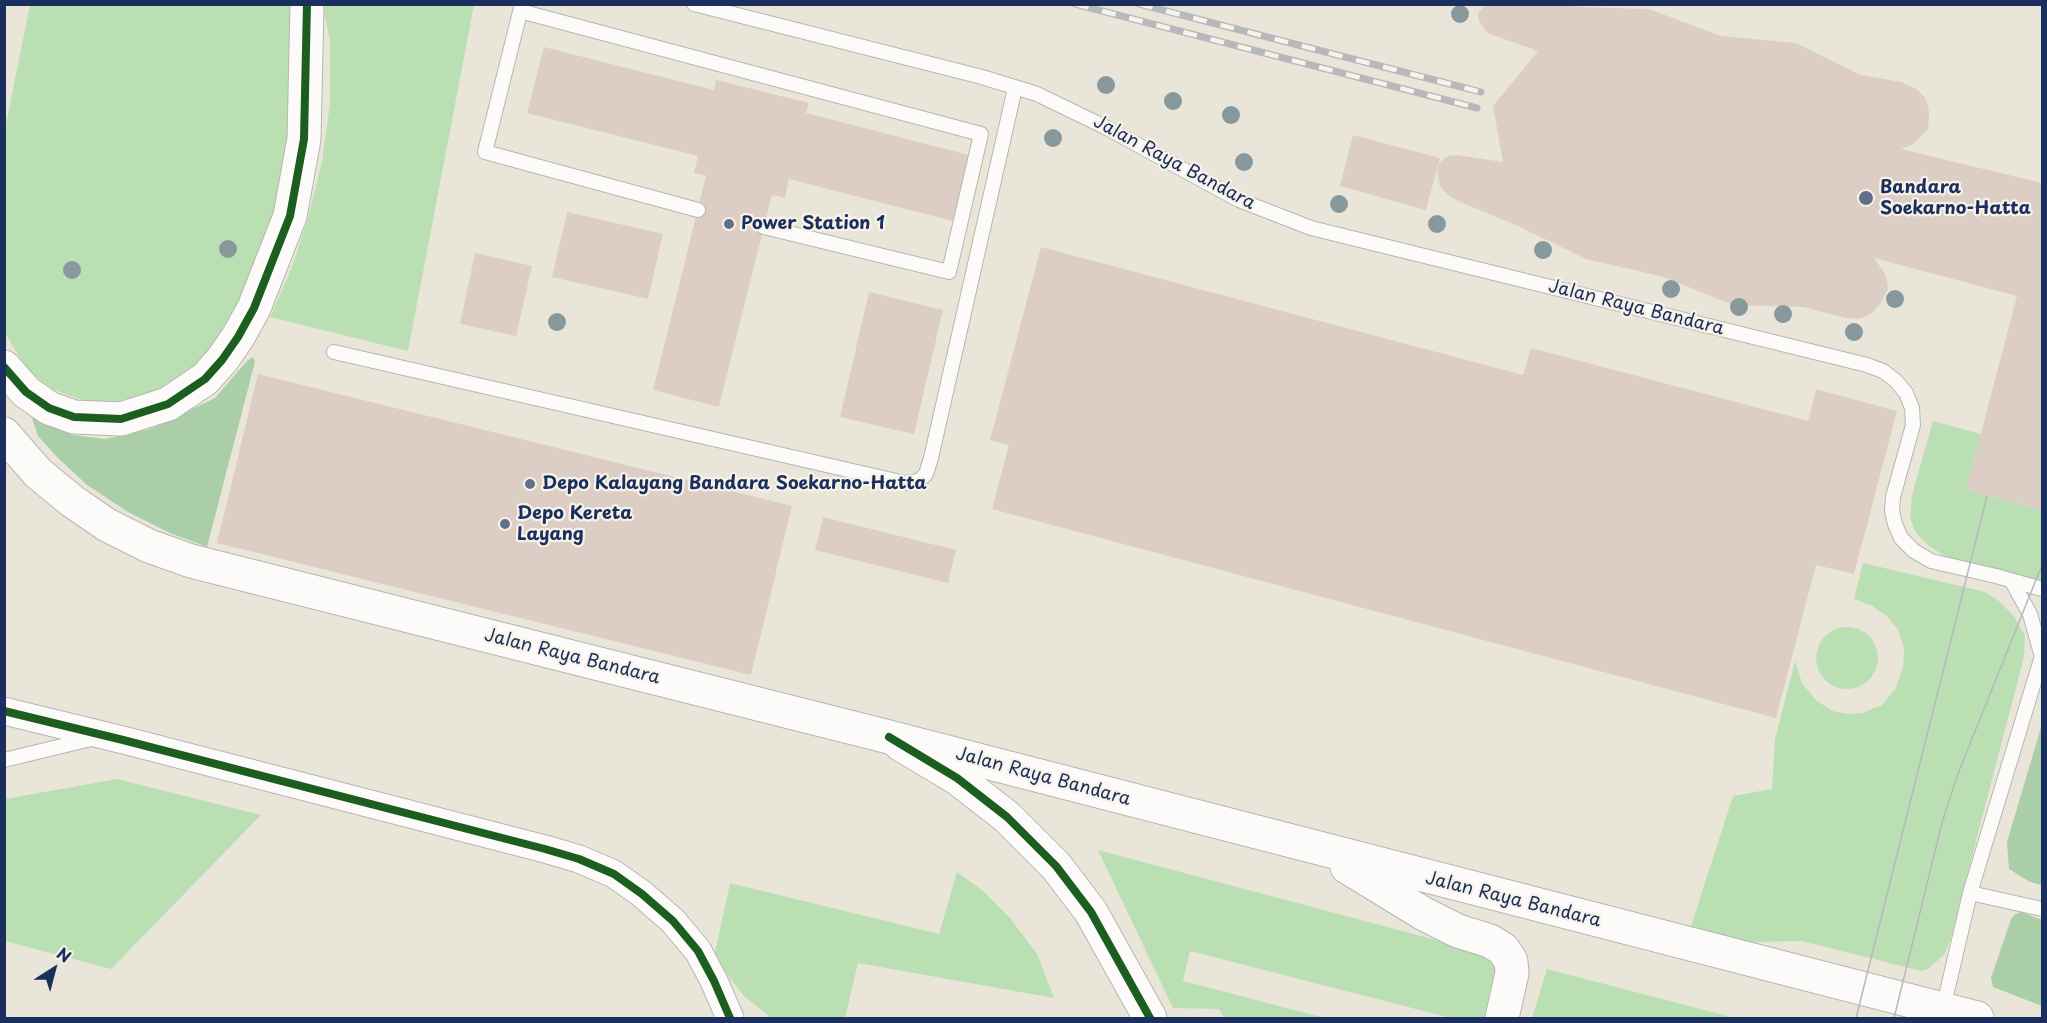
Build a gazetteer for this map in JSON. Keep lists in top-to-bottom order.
{
  "streets": {
    "main road": ["Jalan Raya Bandara"]
  },
  "places": [
    "Bandara Soekarno-Hatta",
    "Power Station 1",
    "Depo Kalayang Bandara Soekarno-Hatta",
    "Depo Kereta Layang"
  ],
  "north": "top right"
}
